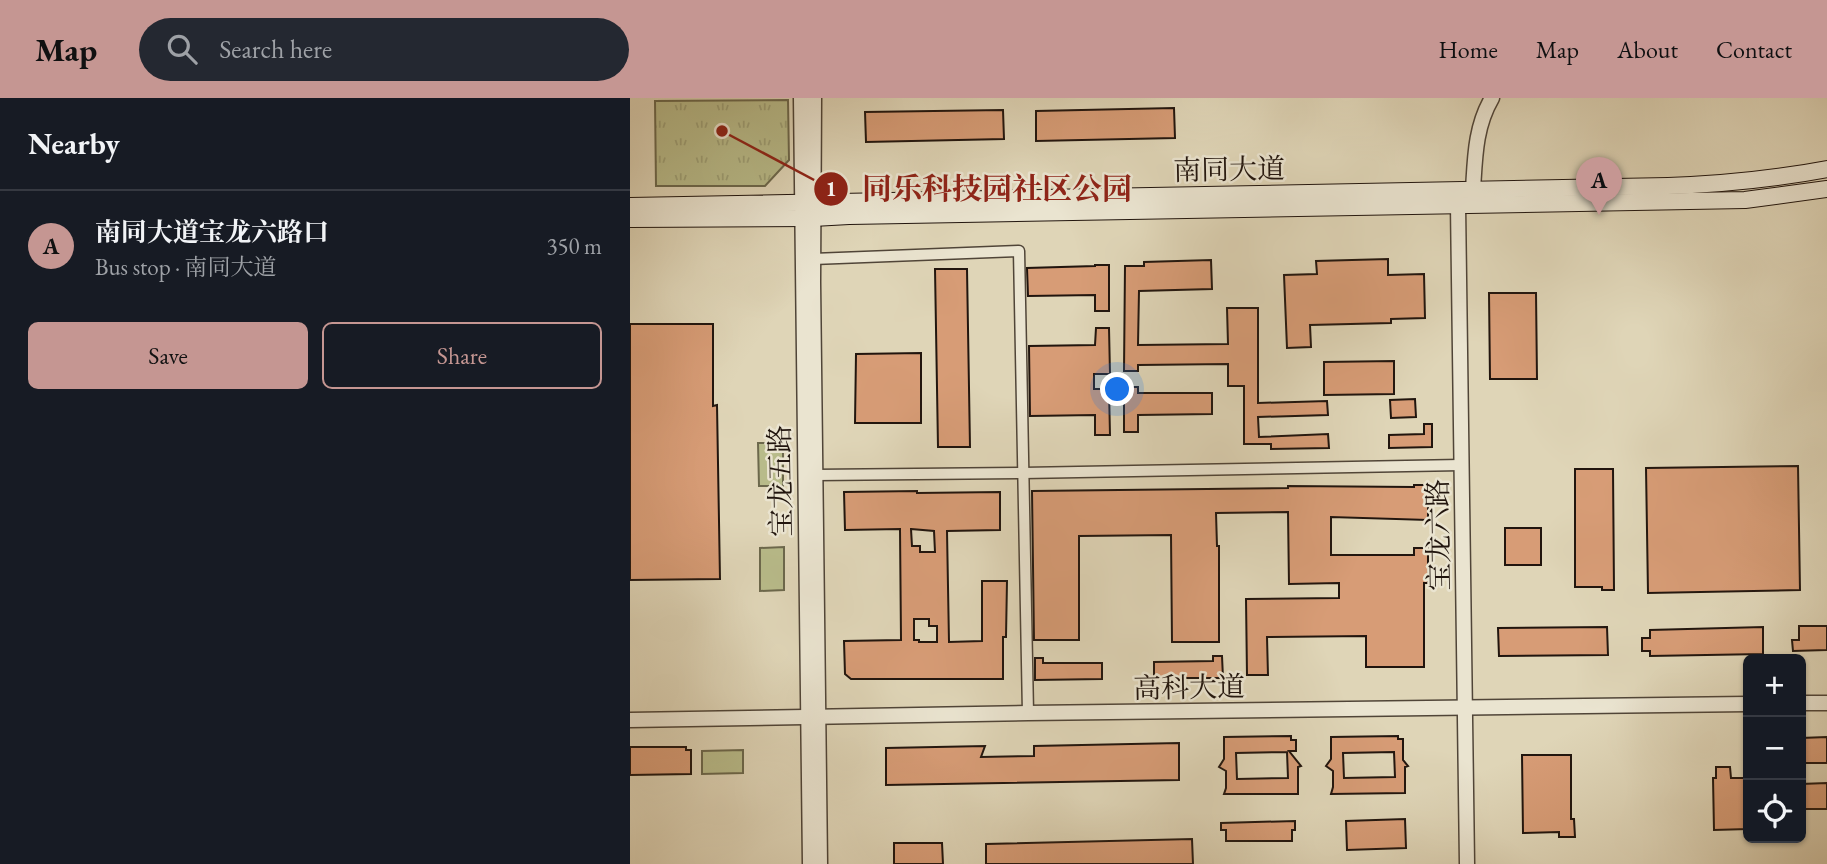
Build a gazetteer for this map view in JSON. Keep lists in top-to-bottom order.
{
  "streets": {
    "main road": ["南同大道"],
    "street": ["宝龙五路", "宝龙六路", "高科大道"]
  },
  "crossings": [
    ["南同大道", "宝龙五路"],
    ["南同大道", "宝龙六路"],
    ["宝龙五路", "高科大道"],
    ["宝龙六路", "高科大道"]
  ],
  "places": ["同乐科技园社区公园"],
  "page": {
    "header": "Map",
    "search": "Search here",
    "nav": [
      "Home",
      "Map",
      "About",
      "Contact"
    ],
    "heading": "Nearby",
    "pins": "A",
    "list": [
      {
        "mark": "A",
        "name": "南同大道宝龙六路口",
        "note": "Bus stop · 南同大道",
        "value": "350 m"
      }
    ],
    "buttons": ["Save", "Share"],
    "map_buttons": ["+", "−"]
  }
}
